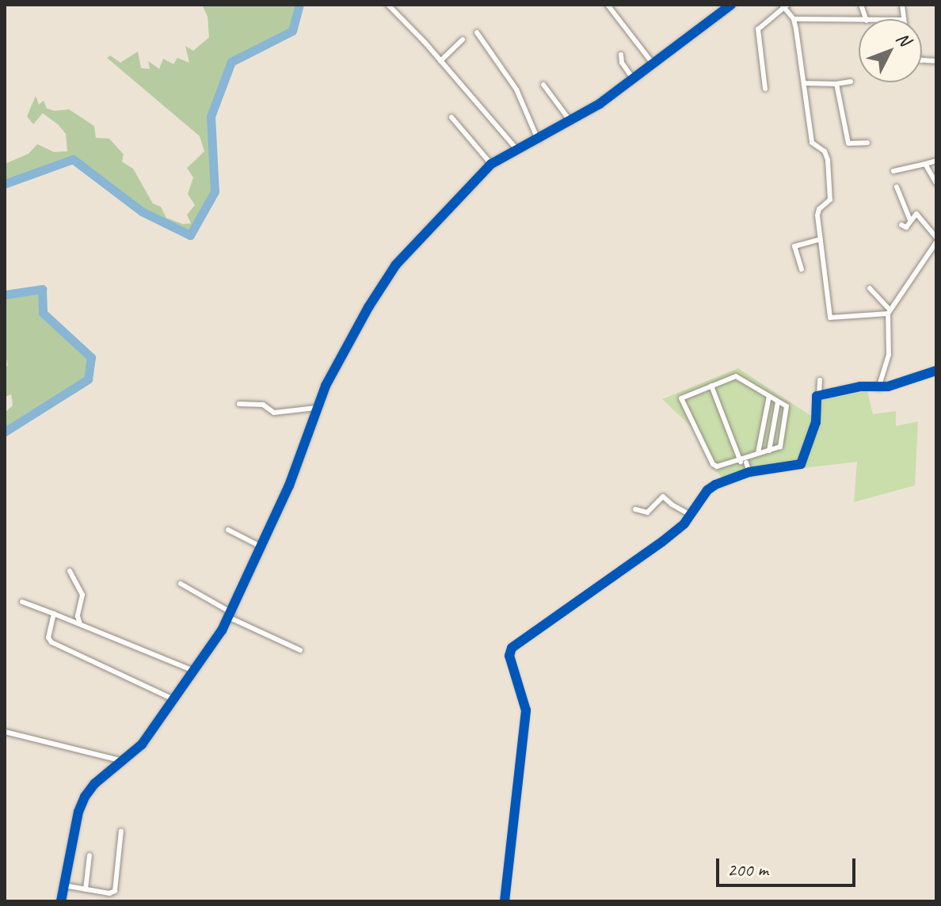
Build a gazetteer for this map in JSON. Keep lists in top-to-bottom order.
{
  "scale_bar": "200 m",
  "north": "top right"
}
